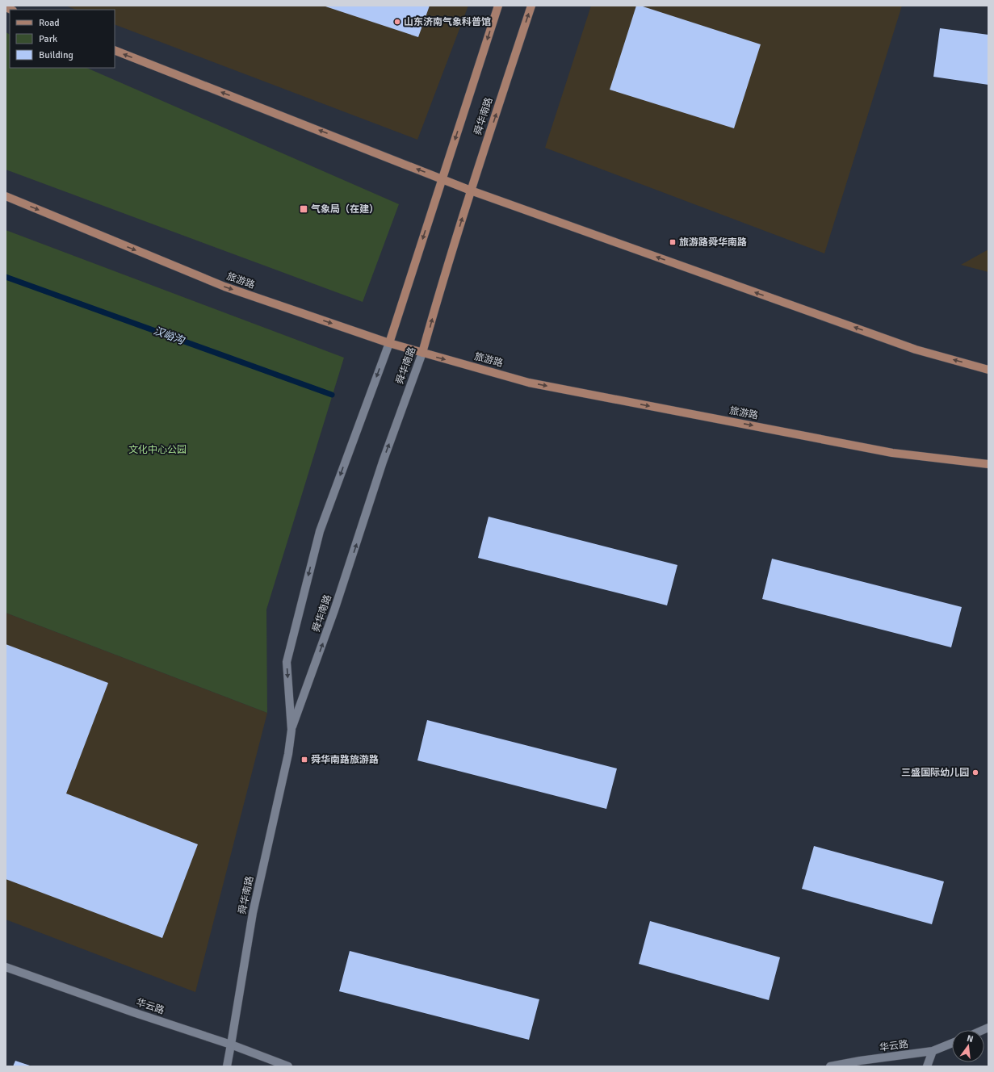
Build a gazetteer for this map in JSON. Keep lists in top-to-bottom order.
{
  "streets": {
    "main road": ["舜华南路", "旅游路", "华云路"]
  },
  "crossings": [
    ["舜华南路", "旅游路"],
    ["舜华南路", "华云路"]
  ],
  "one_way": ["旅游路"],
  "water": ["汉峪沟"],
  "parks": ["文化中心公园"],
  "places": {
    "other": ["山东济南气象科普馆", "三盛国际幼儿园"],
    "transit": ["气象局（在建）", "旅游路舜华南路", "舜华南路旅游路"]
  },
  "legend": ["Road", "Park", "Building"],
  "north": "top"
}
